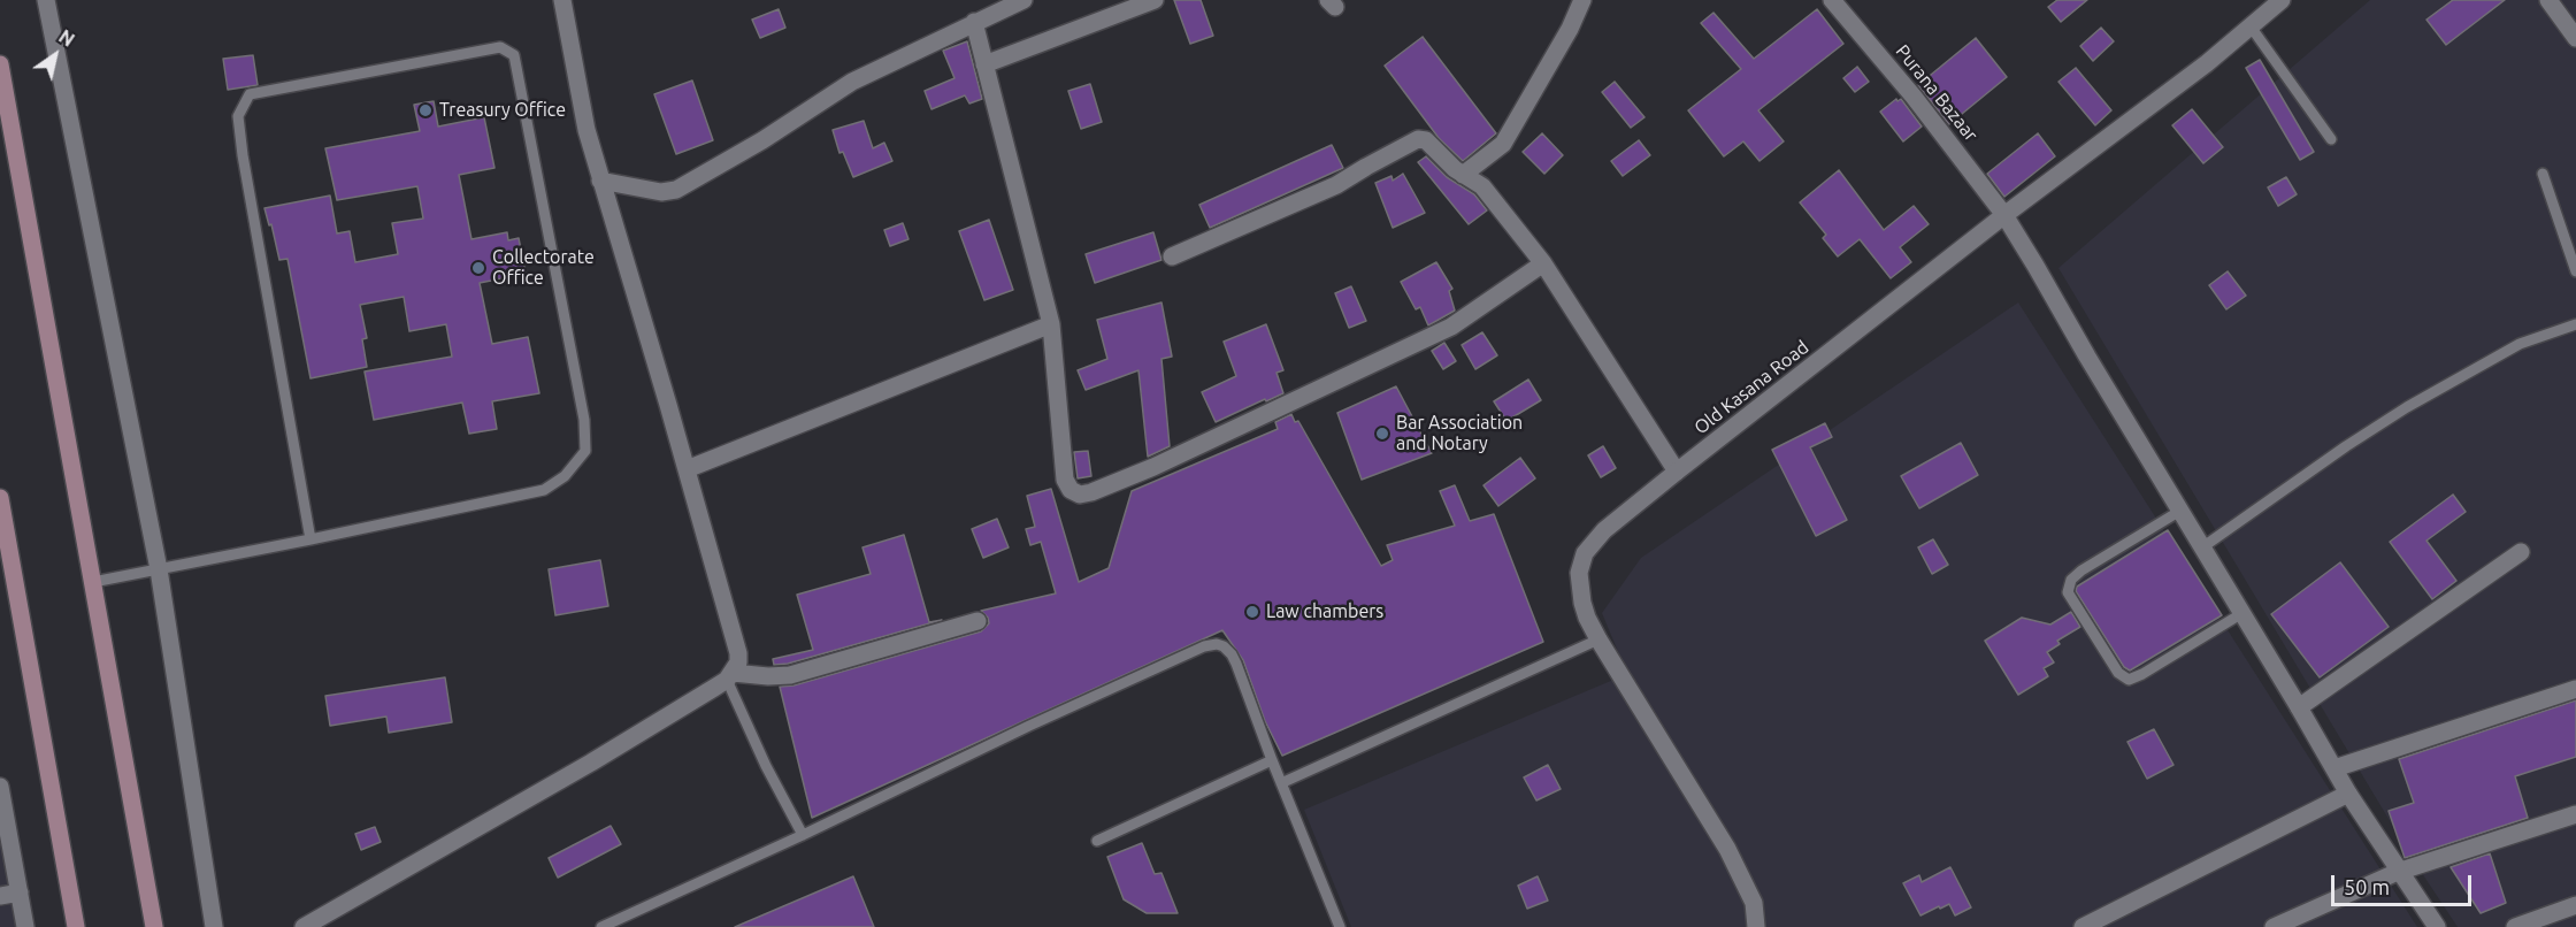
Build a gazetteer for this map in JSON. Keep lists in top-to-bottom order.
{
  "streets": {
    "street": ["Purana Bazaar", "Old Kasana Road"]
  },
  "crossings": [
    ["Purana Bazaar", "Old Kasana Road"]
  ],
  "places": [
    "Treasury Office",
    "Collectorate Office",
    "Bar Association and Notary",
    "Law chambers"
  ],
  "scale_bar": "50 m",
  "north": "top right"
}
